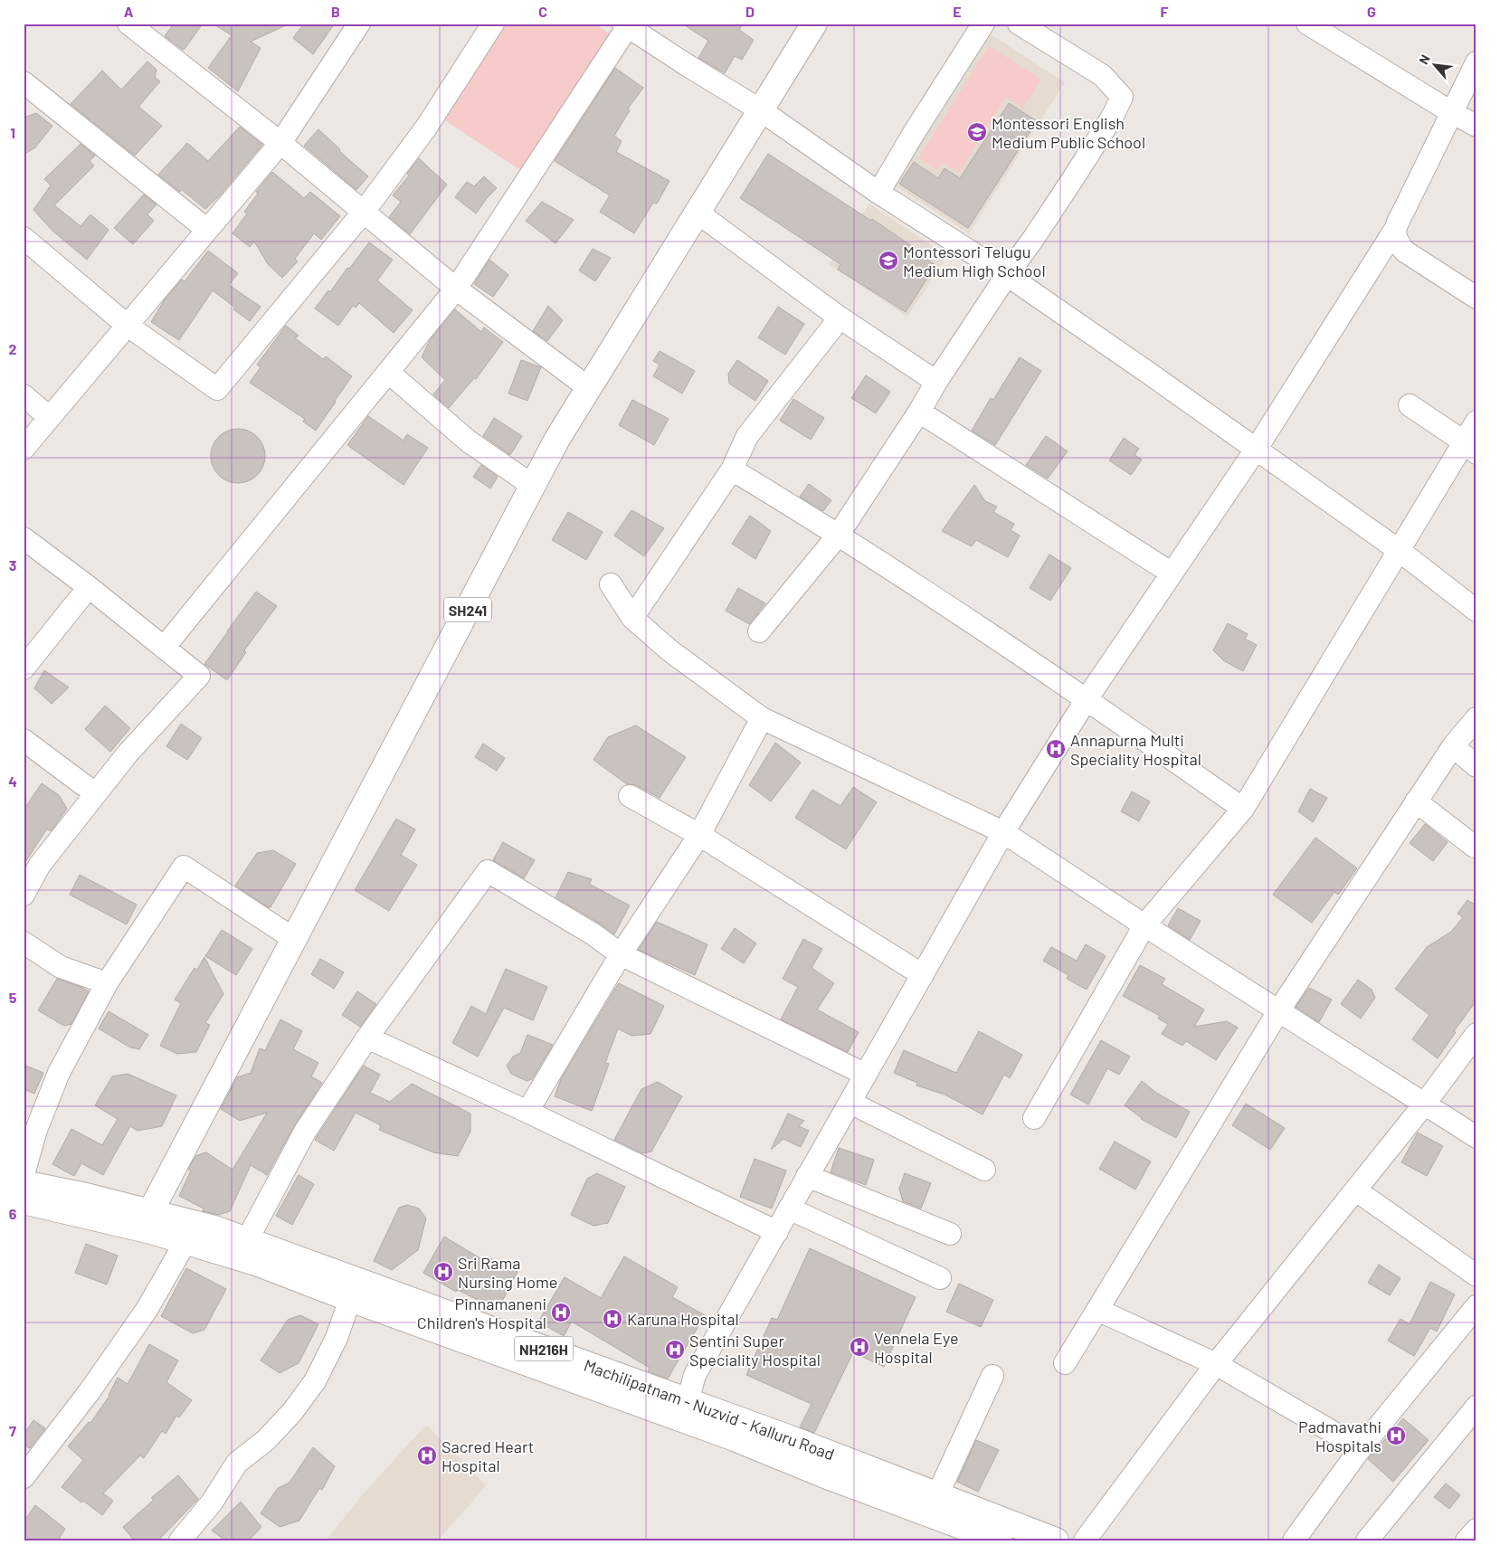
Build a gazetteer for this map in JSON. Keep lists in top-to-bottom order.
{
  "streets": {
    "main road": ["SH241", "NH216H", "Machilipatnam - Nuzvid - Kalluru Road"]
  },
  "crossings": [
    ["SH241", "Machilipatnam - Nuzvid - Kalluru Road"]
  ],
  "places": {
    "school or university": ["Montessori English Medium Public School", "Montessori Telugu Medium High School"],
    "hospital": [
      "Annapurna Multi Speciality Hospital",
      "Sri Rama Nursing Home",
      "Pinnamaneni Children's Hospital",
      "Karuna Hospital",
      "Vennela Eye Hospital",
      "Sentini Super Speciality Hospital",
      "Padmavathi Hospitals",
      "Sacred Heart Hospital"
    ]
  },
  "north": "top left",
  "grid": {
    "columns": [
      "A",
      "B",
      "C",
      "D",
      "E",
      "F",
      "G"
    ],
    "rows": [
      "1",
      "2",
      "3",
      "4",
      "5",
      "6",
      "7"
    ]
  }
}
